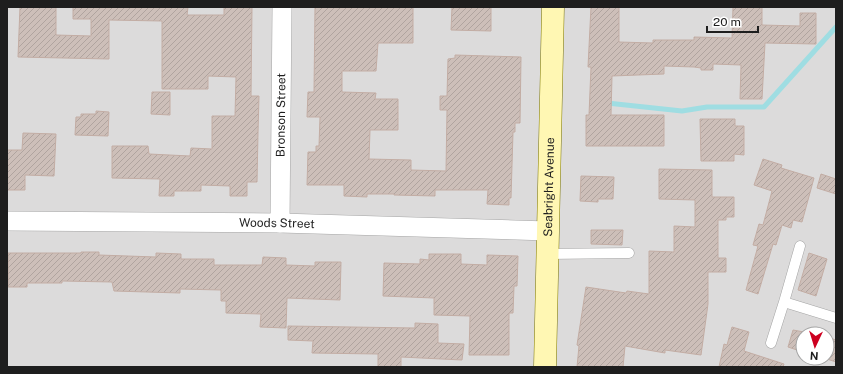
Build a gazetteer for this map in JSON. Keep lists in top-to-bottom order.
{
  "streets": {
    "main road": ["Seabright Avenue"],
    "street": ["Bronson Street", "Woods Street"]
  },
  "crossings": [
    ["Bronson Street", "Woods Street"],
    ["Seabright Avenue", "Woods Street"]
  ],
  "scale_bar": "20 m",
  "north": "bottom"
}
